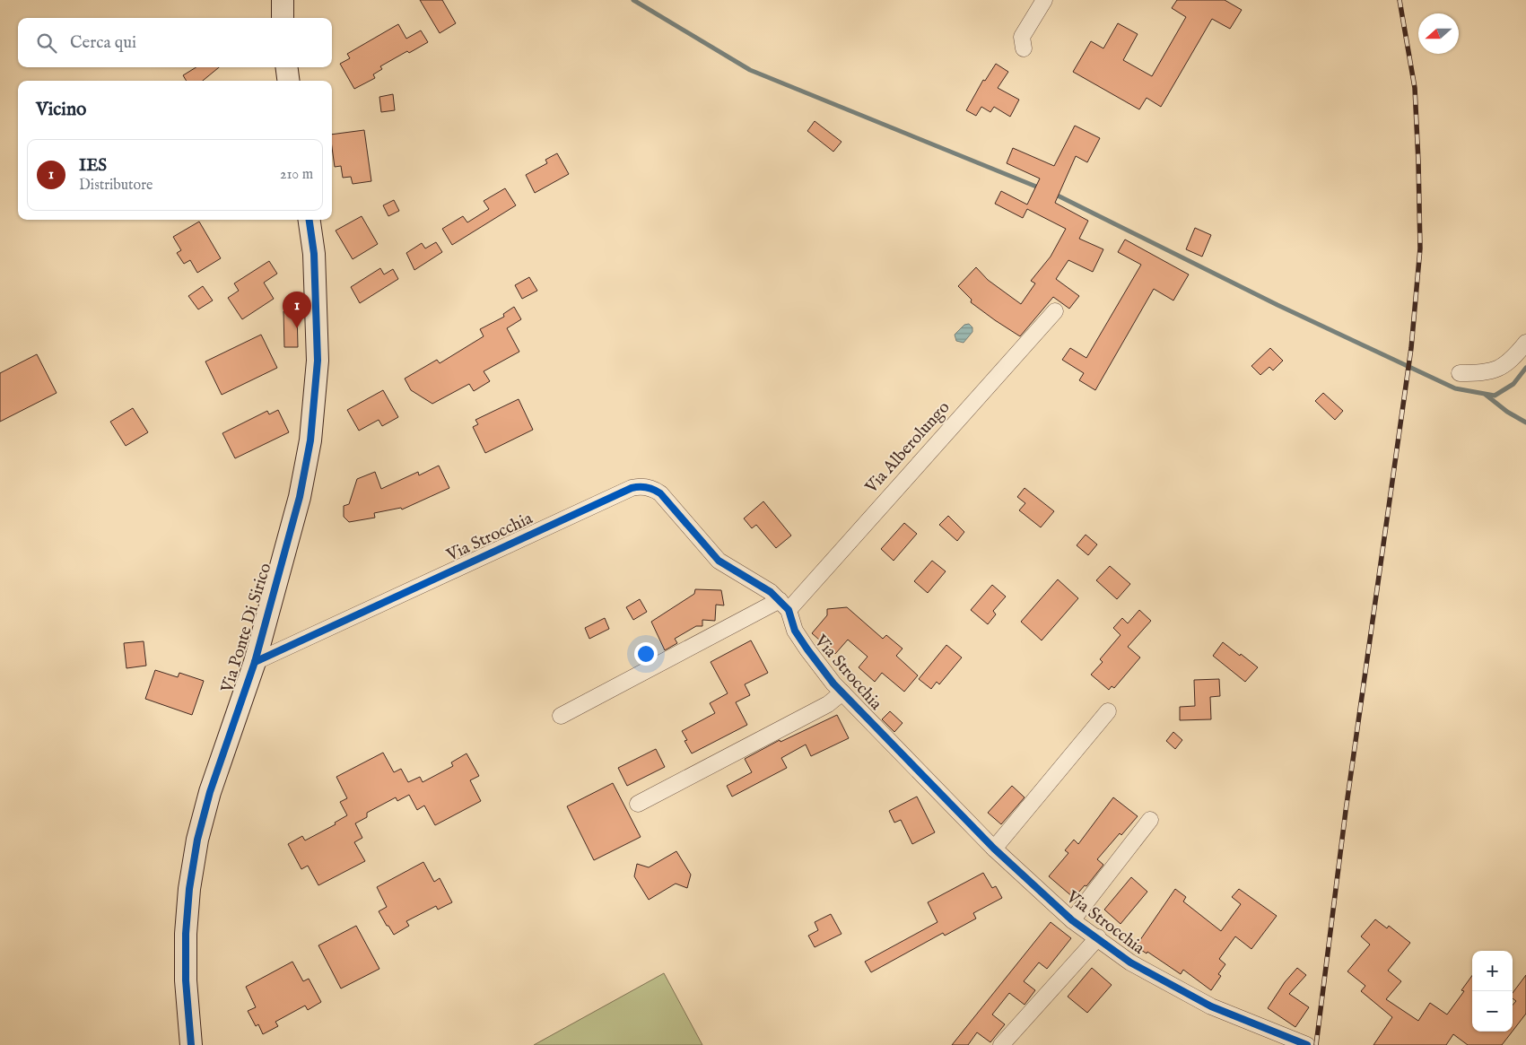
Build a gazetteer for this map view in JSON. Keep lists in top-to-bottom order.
{
  "streets": {
    "street": ["Via Alberolungo", "Via Strocchia", "Via Ponte Di Sirico"]
  },
  "crossings": [
    ["Via Alberolungo", "Via Strocchia"],
    ["Via Strocchia", "Via Ponte Di Sirico"]
  ],
  "north": "left",
  "page": {
    "search": "Cerca qui",
    "heading": "Vicino",
    "list": [
      {
        "mark": "1",
        "name": "IES",
        "note": "Distributore",
        "value": "210 m"
      }
    ],
    "pins": "1",
    "map_buttons": ["+", "−"]
  }
}
